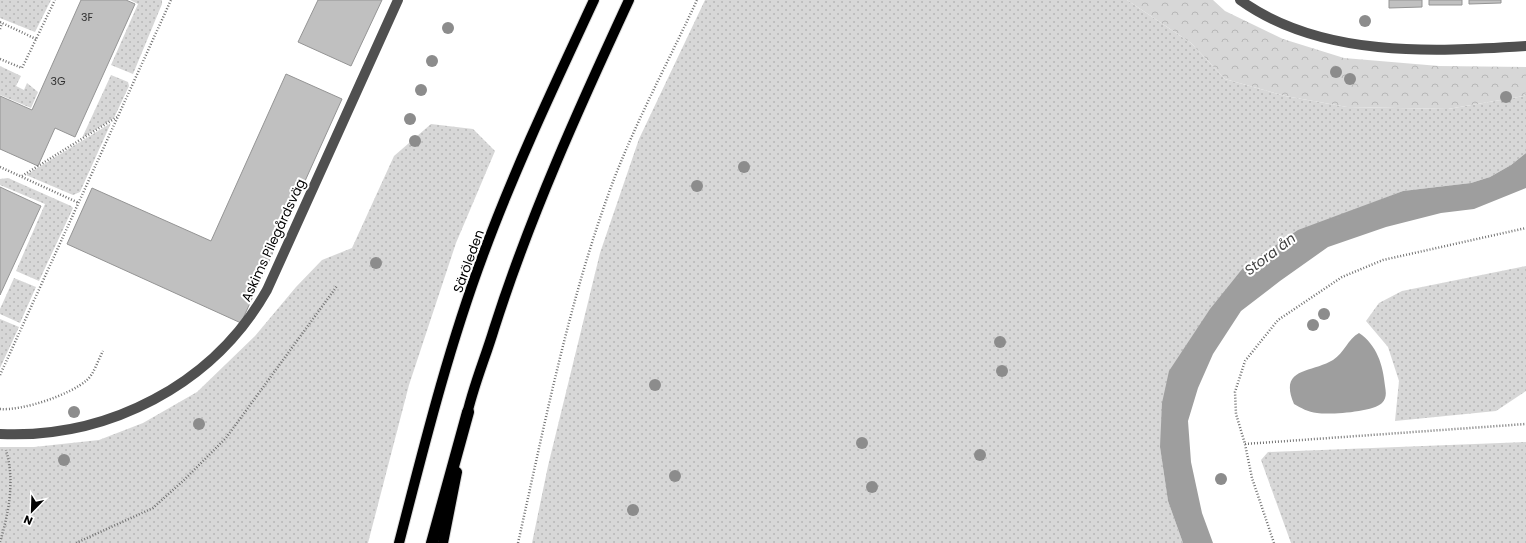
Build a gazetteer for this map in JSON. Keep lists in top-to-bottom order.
{
  "streets": {
    "main road": ["Säröleden"],
    "street": ["Askims Pilegårdsväg"]
  },
  "water": ["Stora ån"],
  "house_numbers": ["3F", "3G"],
  "north": "bottom left"
}
